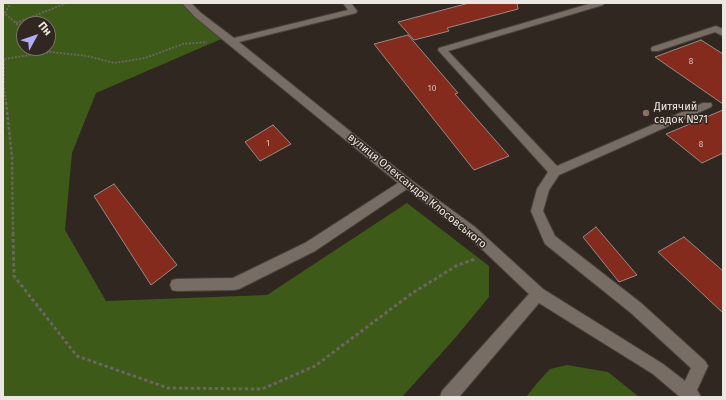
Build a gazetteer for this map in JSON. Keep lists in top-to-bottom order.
{
  "streets": {
    "street": ["вулиця Олександра Клосовського"]
  },
  "places": ["Дитячий садок №71"],
  "house_numbers": [
    "8",
    "10",
    "1",
    "8"
  ],
  "north": "top right"
}
